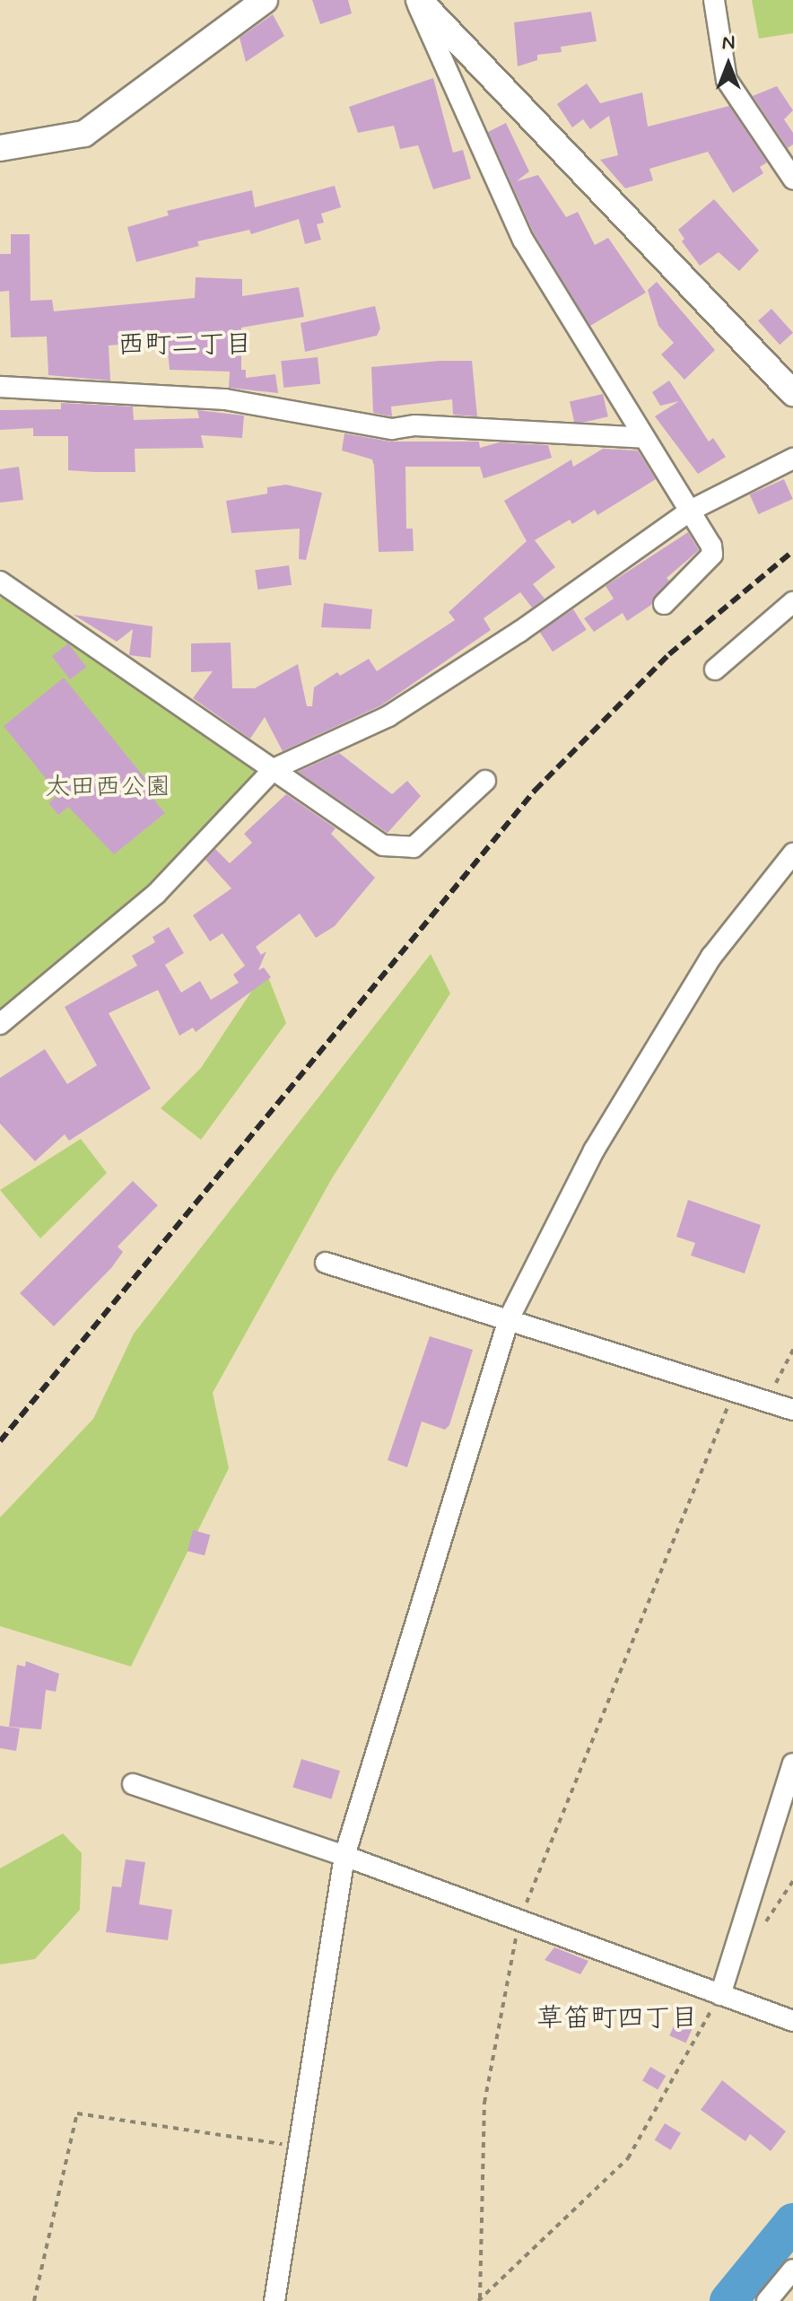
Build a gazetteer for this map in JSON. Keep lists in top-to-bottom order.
{
  "districts": ["西町二丁目", "草笛町四丁目"],
  "parks": ["太田西公園"],
  "north": "top"
}
